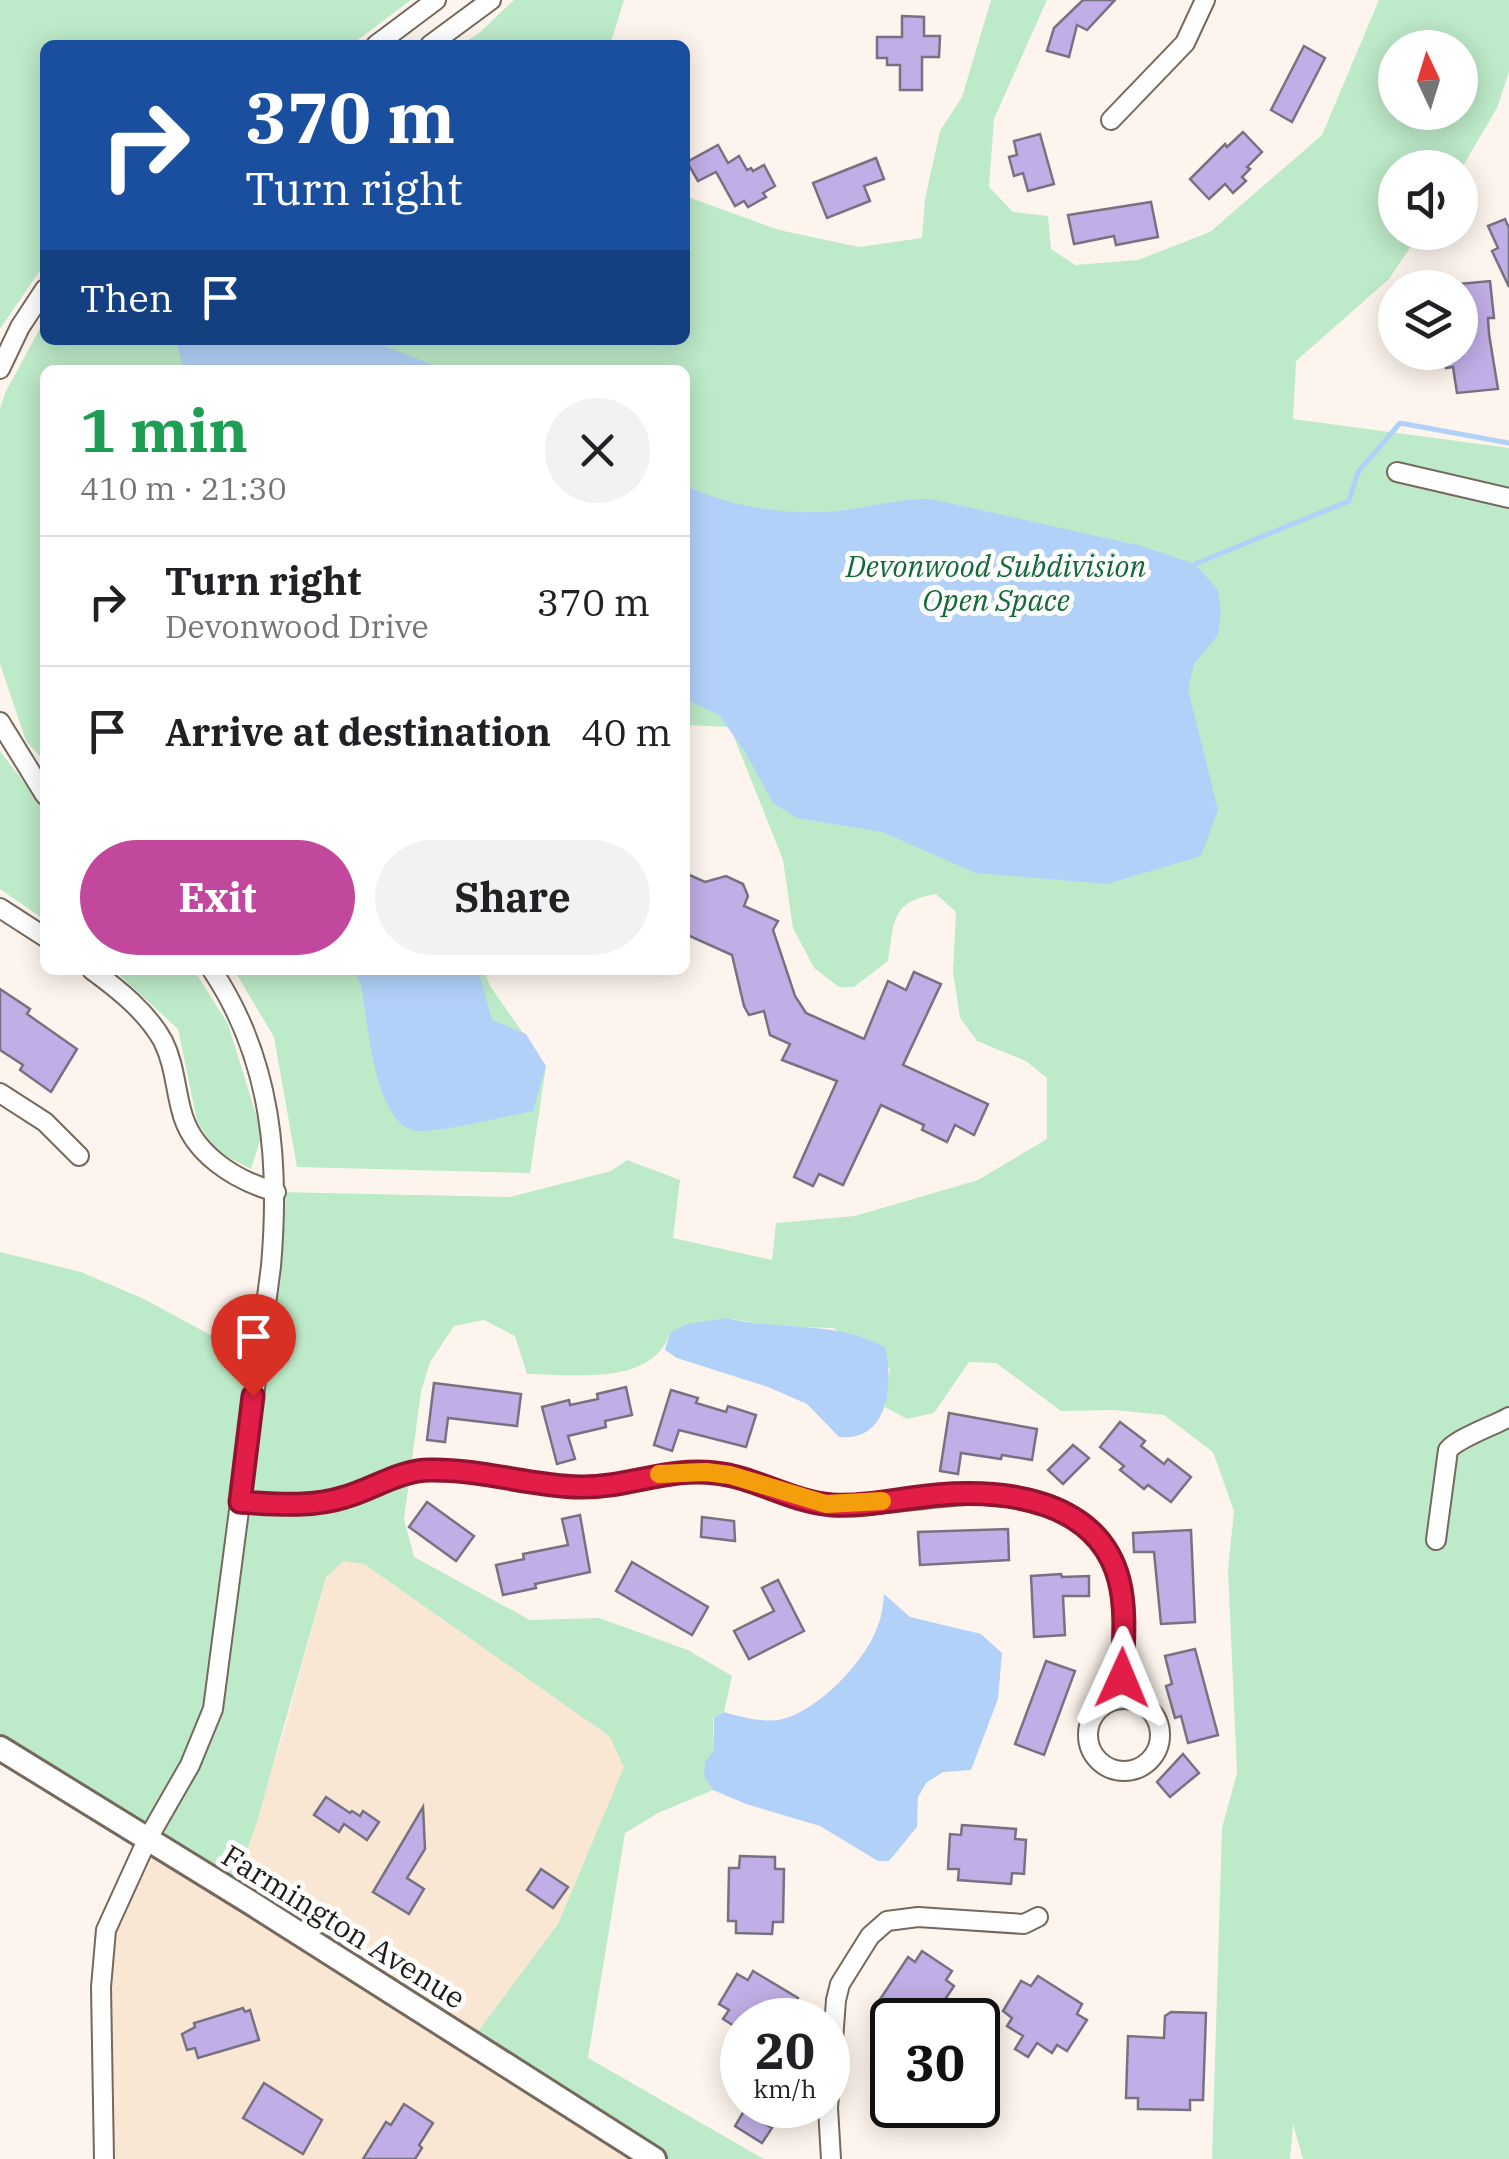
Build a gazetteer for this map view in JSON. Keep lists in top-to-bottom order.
{
  "streets": {
    "main road": ["Farmington Avenue"]
  },
  "parks": ["Devonwood Subdivision Open Space"],
  "north": "top",
  "page": {
    "turn": ["370 m", "Turn right"],
    "then": "Then",
    "heading": ["1 min", "410 m · 21:30"],
    "list": [
      {
        "name": "Turn right",
        "note": "Devonwood Drive",
        "value": "370 m"
      },
      {
        "name": "Arrive at destination",
        "value": "40 m"
      }
    ],
    "buttons": ["Exit", "Share"],
    "speed": "20 km/h",
    "limit": "30"
  }
}
